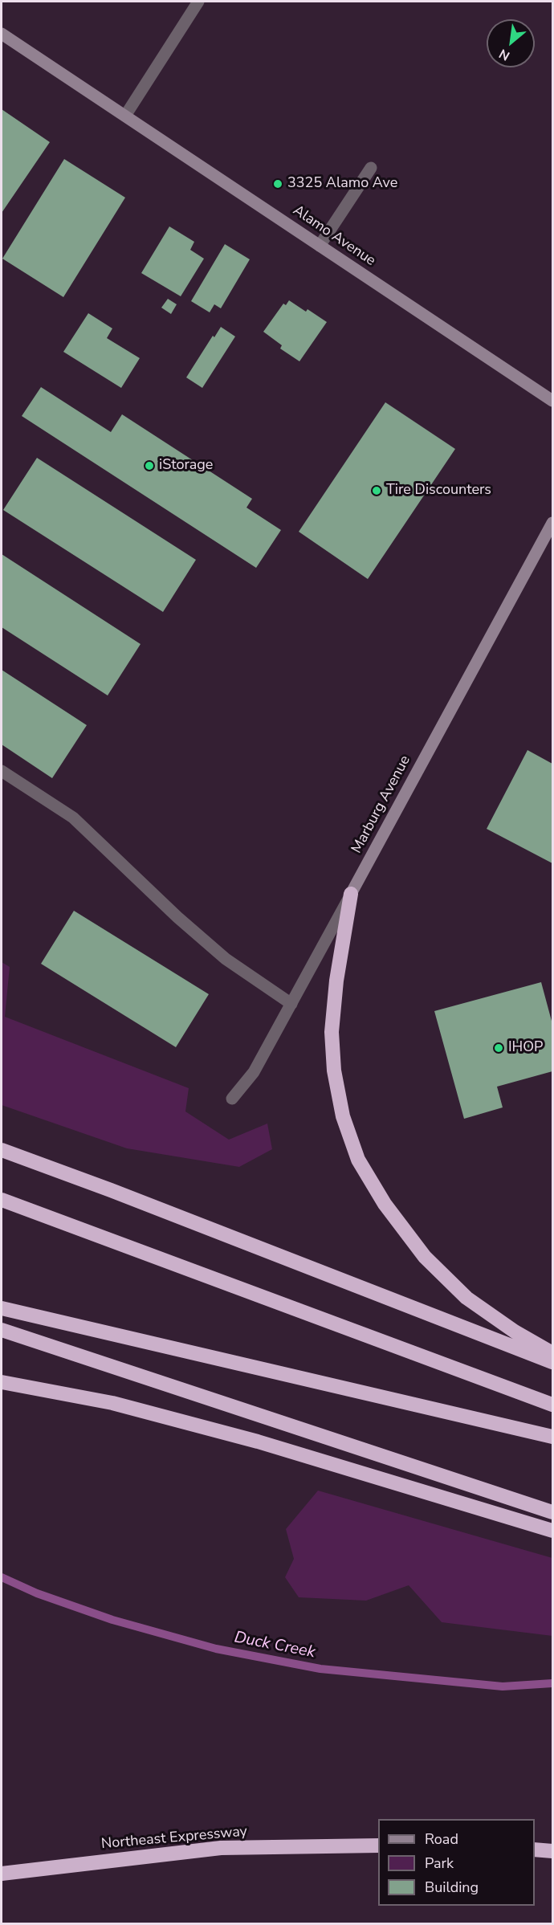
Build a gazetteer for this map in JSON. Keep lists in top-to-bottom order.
{
  "streets": {
    "highway": ["Northeast Expressway"],
    "street": ["Alamo Avenue", "Marburg Avenue"]
  },
  "water": ["Duck Creek"],
  "places": [
    "3325 Alamo Ave",
    "iStorage",
    "Tire Discounters",
    "IHOP"
  ],
  "legend": ["Road", "Park", "Building"],
  "north": "bottom left"
}
